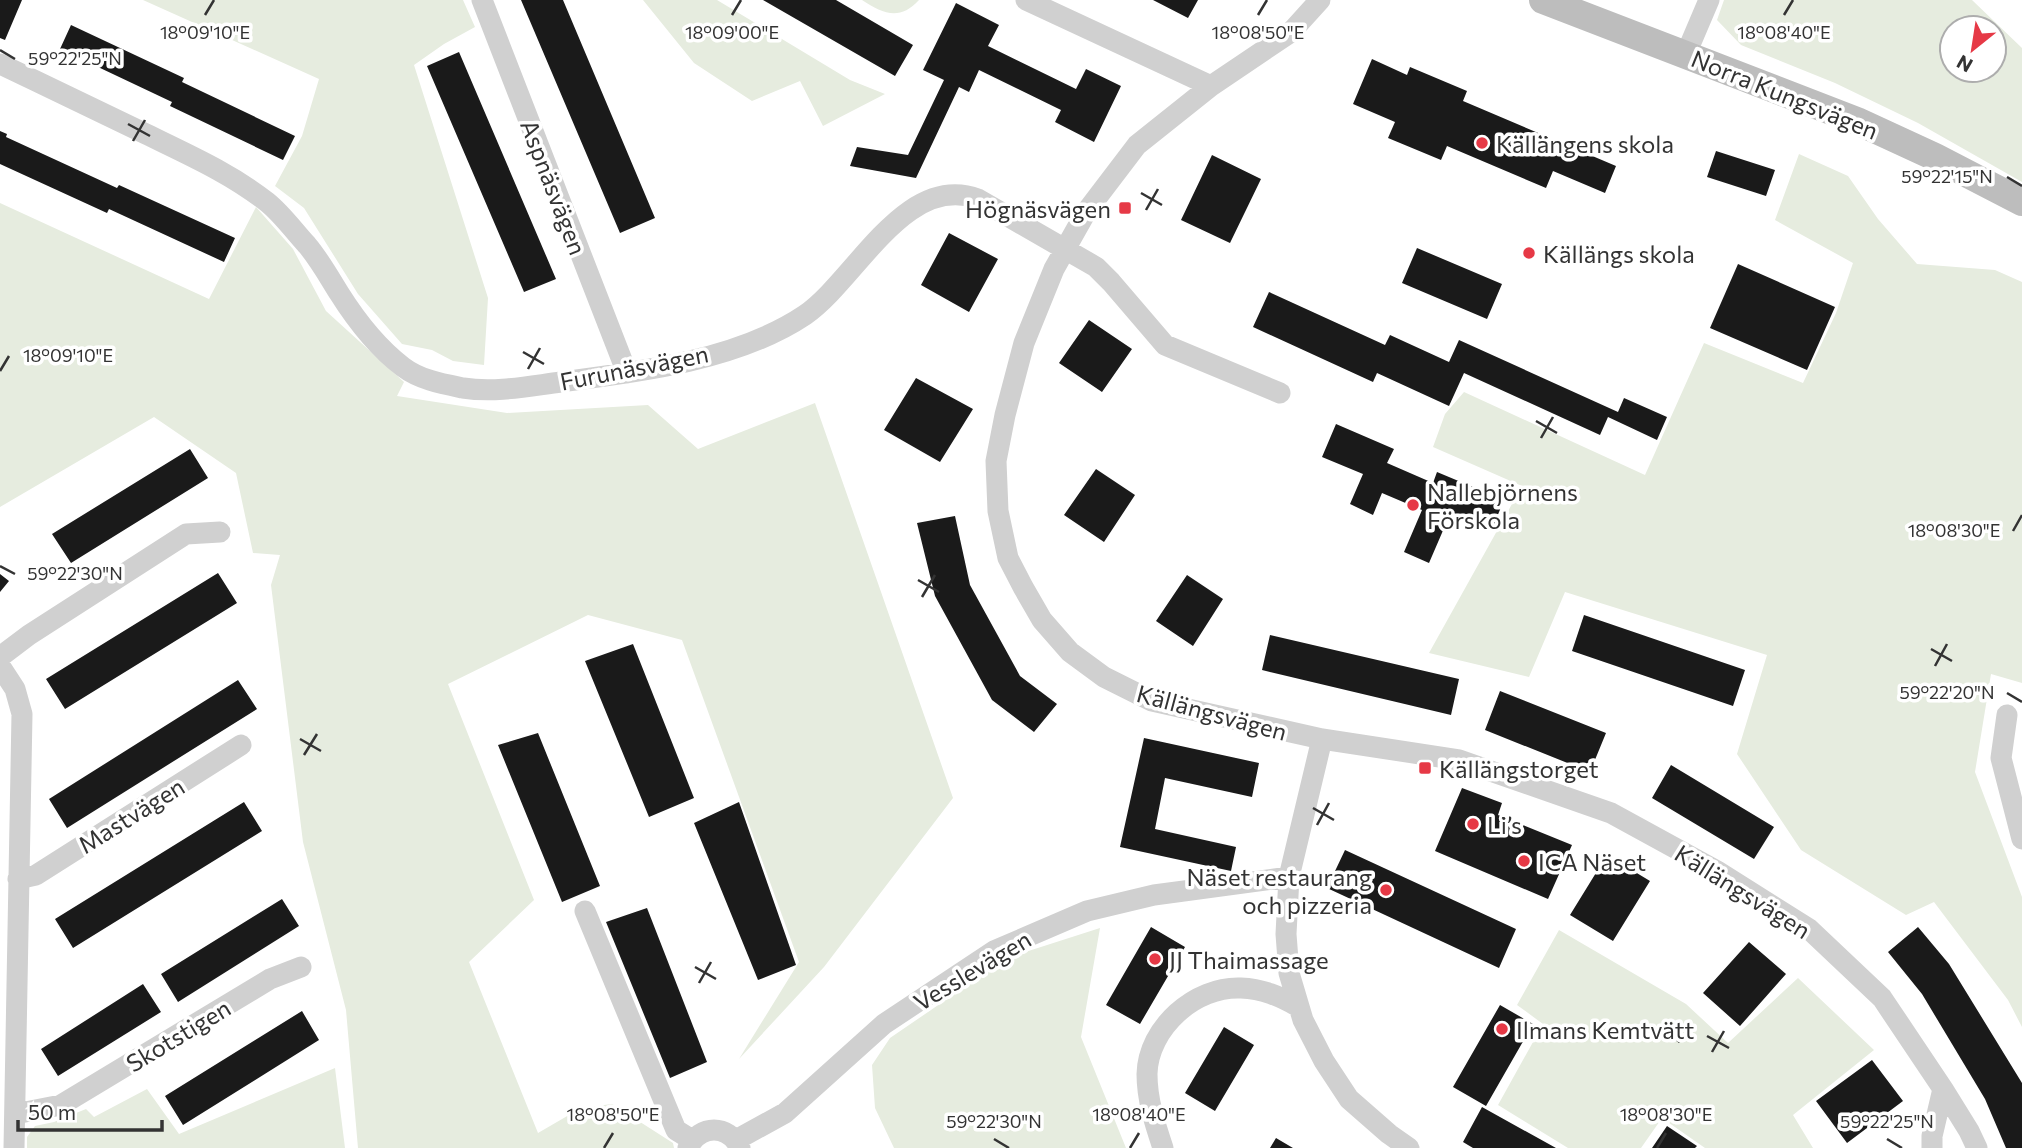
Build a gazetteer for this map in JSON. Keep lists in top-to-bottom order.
{
  "streets": {
    "main road": ["Norra Kungsvägen"],
    "street": [
      "Aspnäsvägen",
      "Furunäsvägen",
      "Källängsvägen",
      "Mastvägen",
      "Vesslevägen",
      "Skotstigen"
    ]
  },
  "crossings": [
    ["Aspnäsvägen", "Furunäsvägen"],
    ["Furunäsvägen", "Källängsvägen"],
    ["Källängsvägen", "Vesslevägen"]
  ],
  "places": {
    "other": [
      "Källängens skola",
      "Källängs skola",
      "Nallebjörnens Förskola",
      "Li’s",
      "ICA Näset",
      "Näset restaurang och pizzeria",
      "JJ Thaimassage",
      "Ilmans Kemtvätt"
    ],
    "transit": ["Högnäsvägen", "Källängstorget"]
  },
  "scale_bar": "50 m",
  "north": "bottom left",
  "coordinates": [
    "18°09'10\"E",
    "18°09'00\"E",
    "18°08'50\"E",
    "18°08'40\"E",
    "59°22'25\"N",
    "59°22'15\"N",
    "18°08'30\"E",
    "59°22'30\"N",
    "59°22'20\"N"
  ]
}
